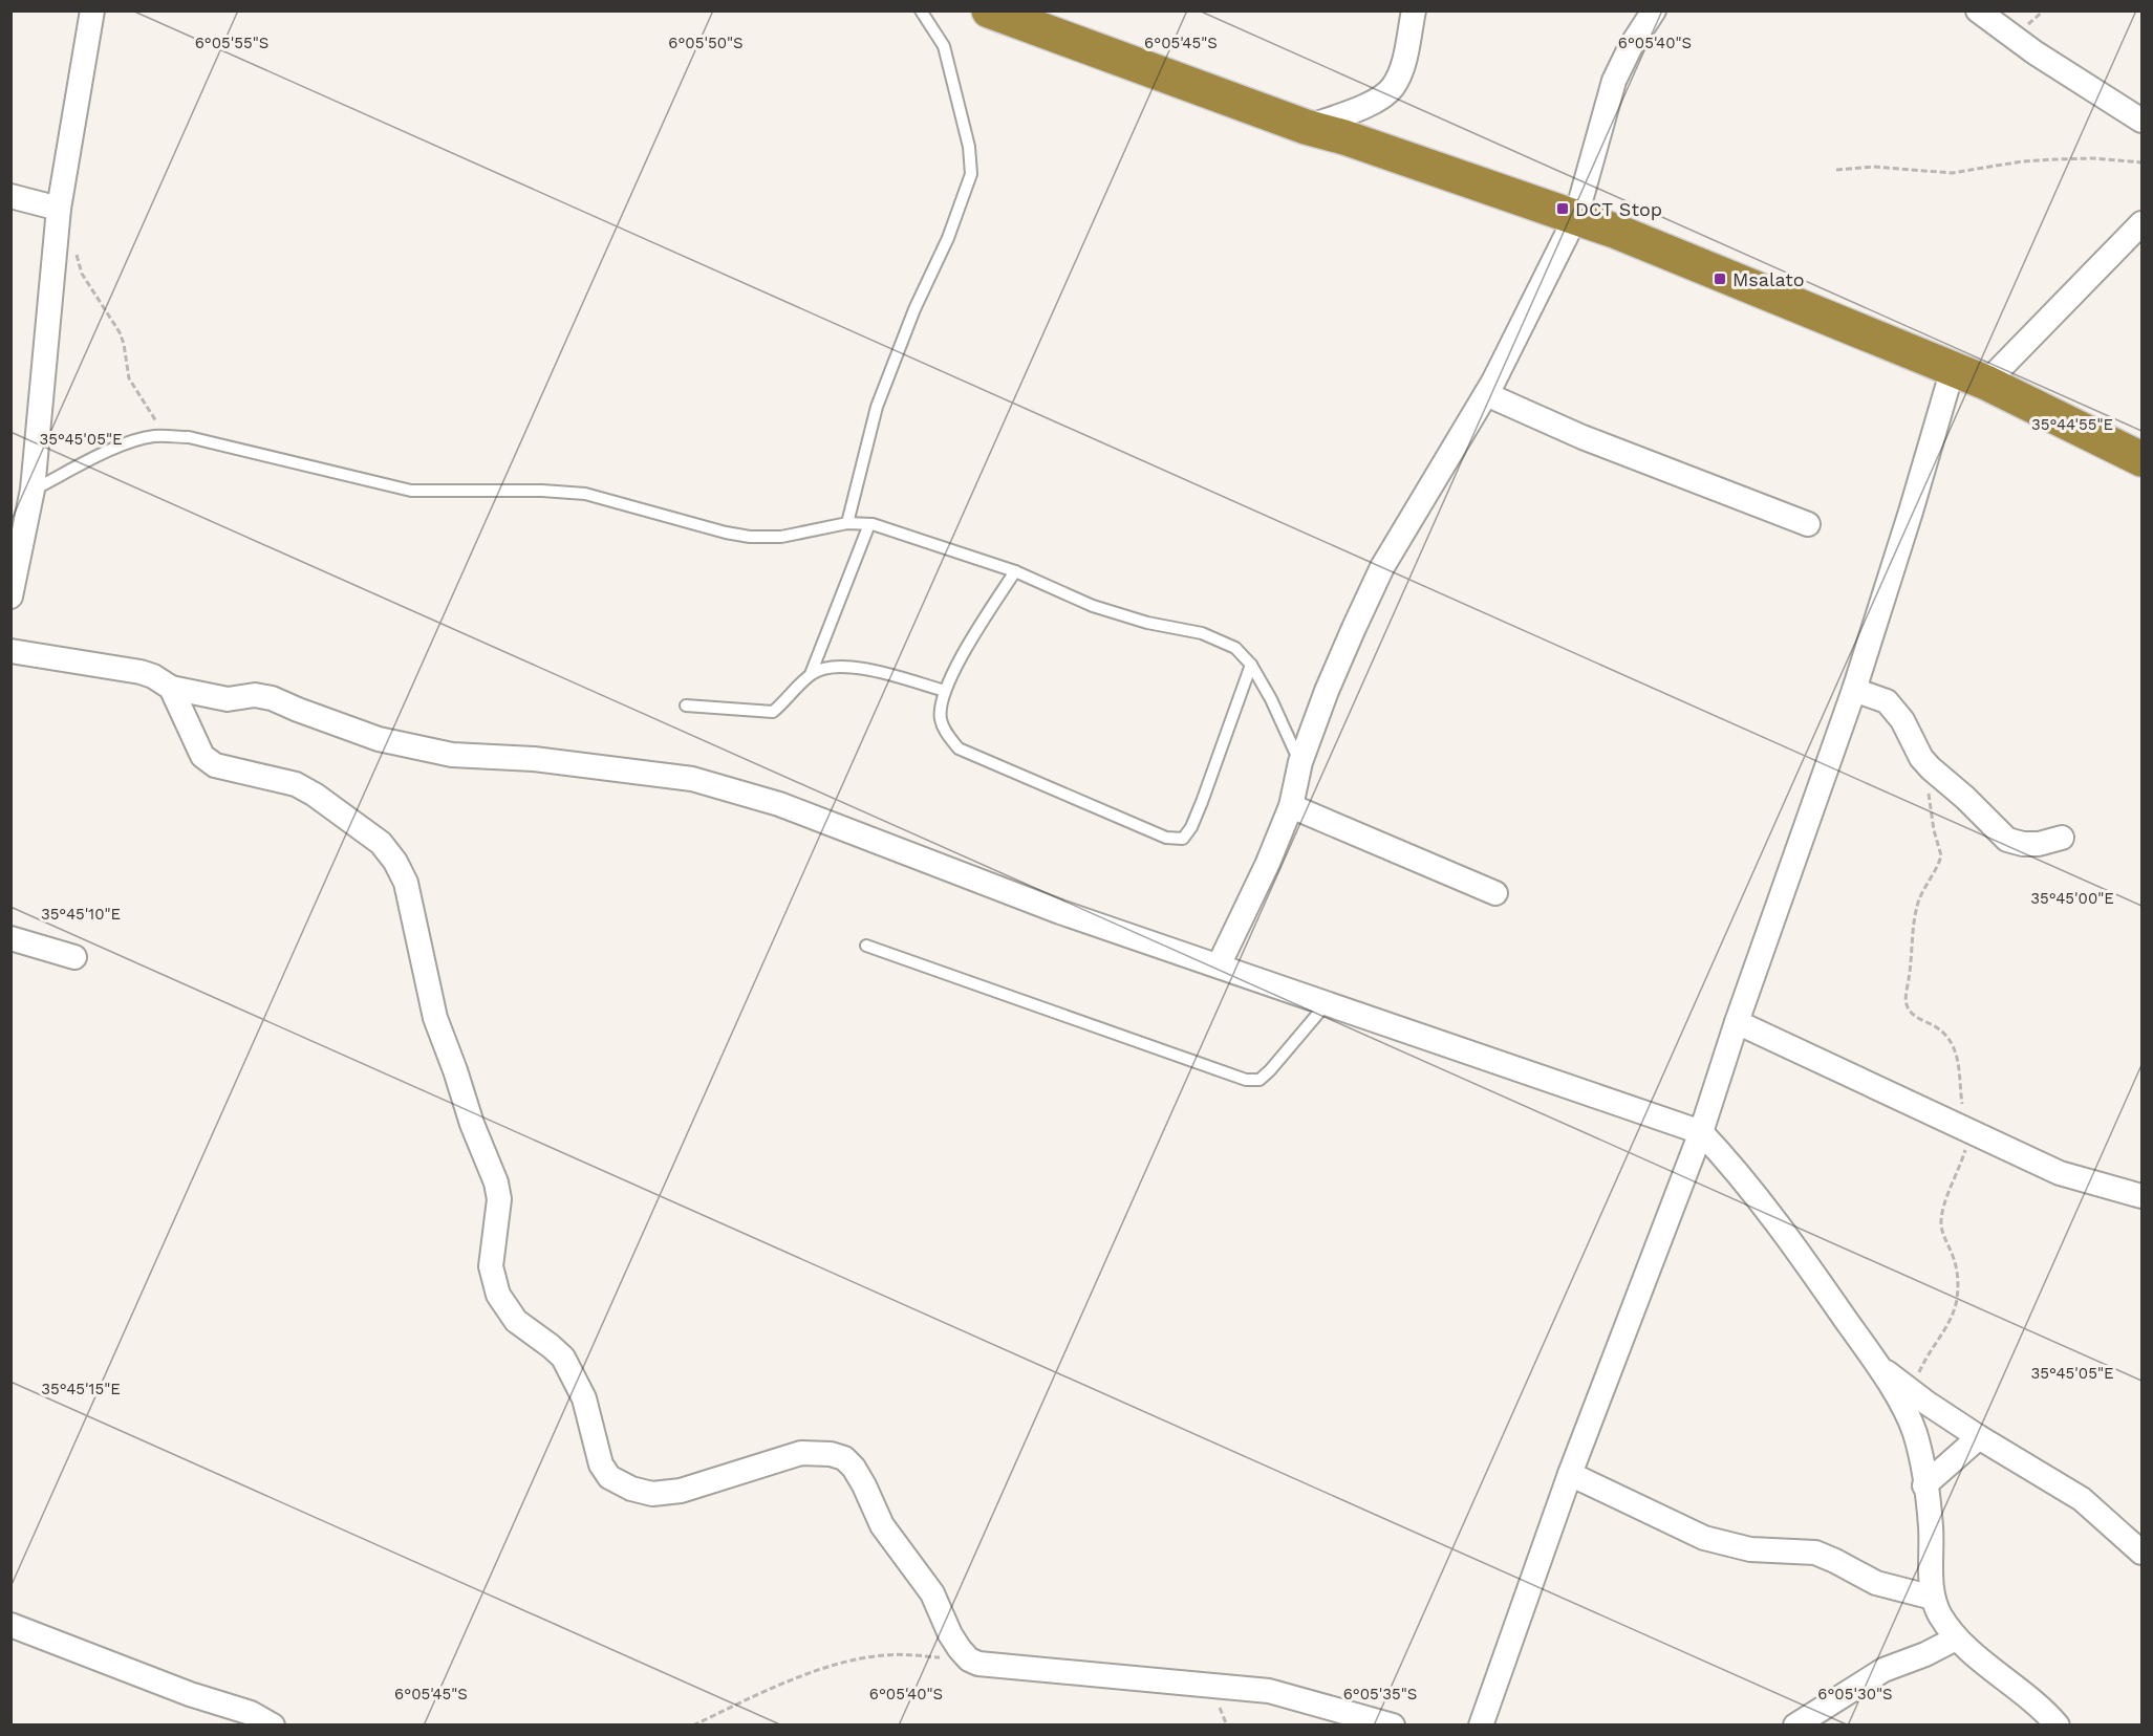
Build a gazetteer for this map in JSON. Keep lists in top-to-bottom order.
{
  "places": {
    "transit": ["DCT Stop", "Msalato"]
  },
  "coordinates": [
    "6°05'55\"S",
    "6°05'50\"S",
    "6°05'45\"S",
    "6°05'40\"S",
    "35°44'55\"E",
    "35°45'05\"E",
    "35°45'00\"E",
    "35°45'10\"E",
    "35°45'15\"E",
    "6°05'35\"S",
    "6°05'30\"S"
  ]
}
